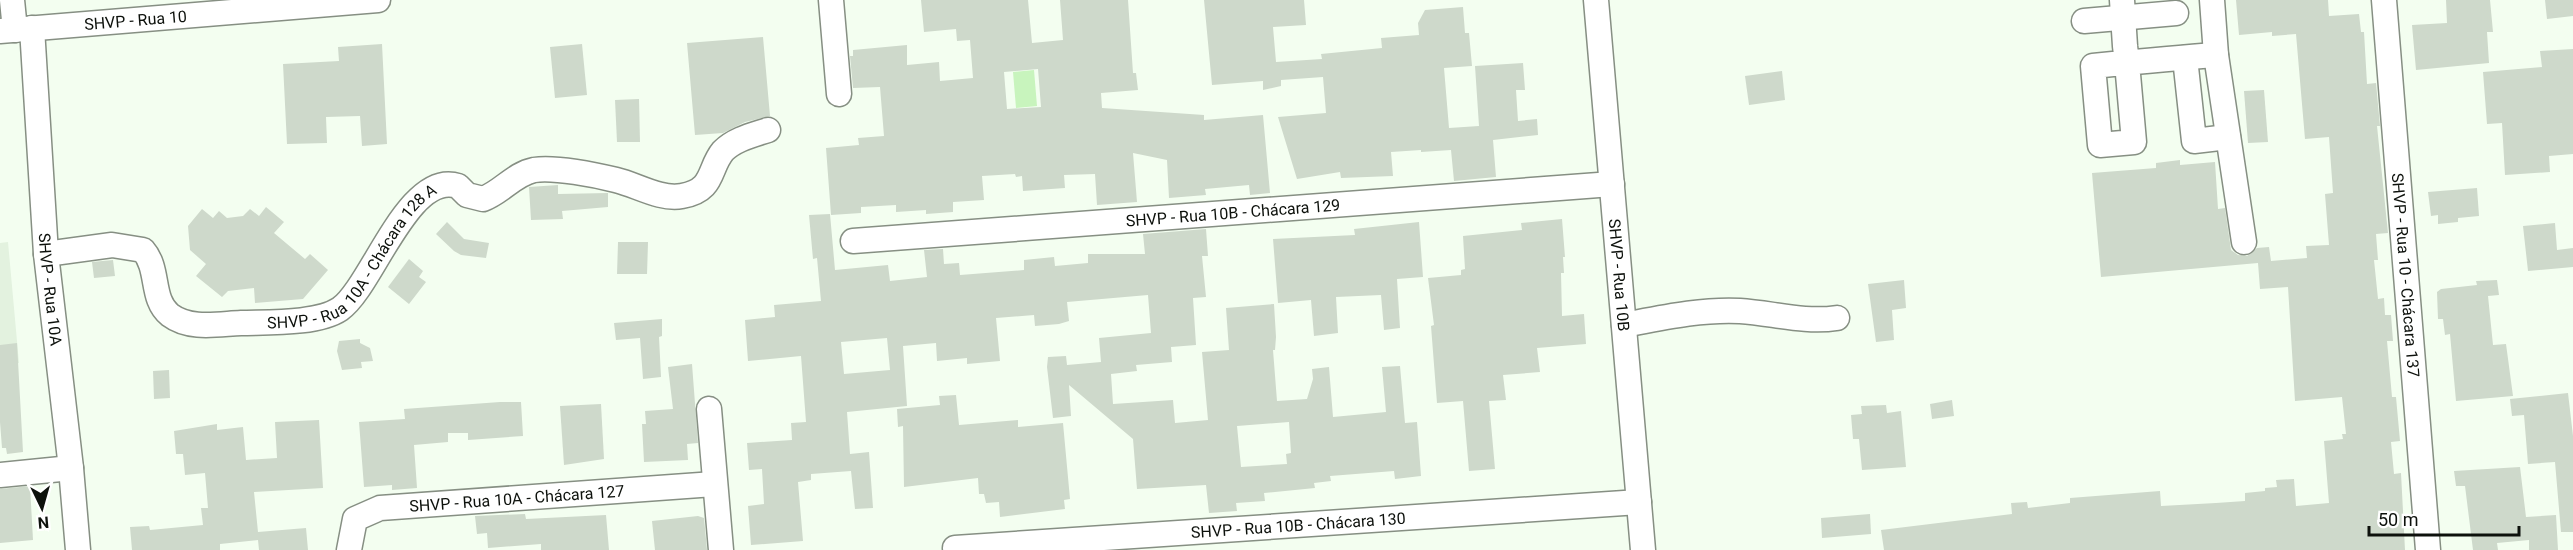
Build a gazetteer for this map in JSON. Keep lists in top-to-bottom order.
{
  "streets": {
    "street": [
      "SHVP - Rua 10",
      "SHVP - Rua 10B - Chácara 129",
      "SHVP - Rua 10A - Chácara 128 A",
      "SHVP - Rua 10B",
      "SHVP - Rua 10 - Chácara 137",
      "SHVP - Rua 10A",
      "SHVP - Rua 10A - Chácara 127",
      "SHVP - Rua 10B - Chácara 130"
    ]
  },
  "crossings": [
    ["SHVP - Rua 10", "SHVP - Rua 10A"],
    ["SHVP - Rua 10B - Chácara 129", "SHVP - Rua 10B"],
    ["SHVP - Rua 10A - Chácara 128 A", "SHVP - Rua 10A"],
    ["SHVP - Rua 10B", "SHVP - Rua 10B - Chácara 130"]
  ],
  "scale_bar": "50 m",
  "north": "bottom"
}
